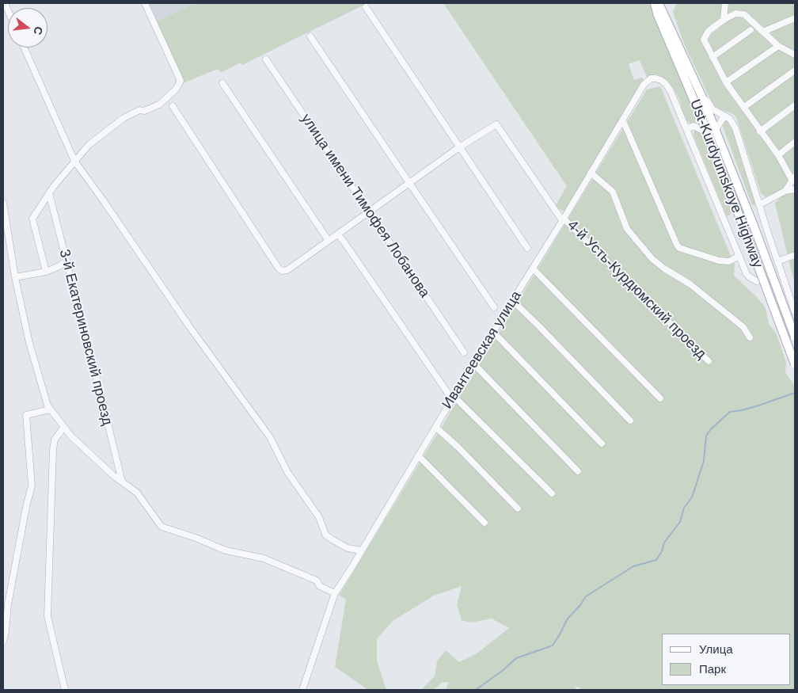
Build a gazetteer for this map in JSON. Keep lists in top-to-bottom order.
{
  "streets": {
    "main road": ["Ust-Kurdyumskoye Highway"],
    "street": [
      "улица имени Тимофея Лобанова",
      "4-й Усть-Курдюмский проезд",
      "3-й Екатериновский проезд",
      "Ивантеевская улица"
    ]
  },
  "crossings": [
    ["4-й Усть-Курдюмский проезд", "Ивантеевская улица"]
  ],
  "legend": ["Улица", "Парк"],
  "north": "right"
}
